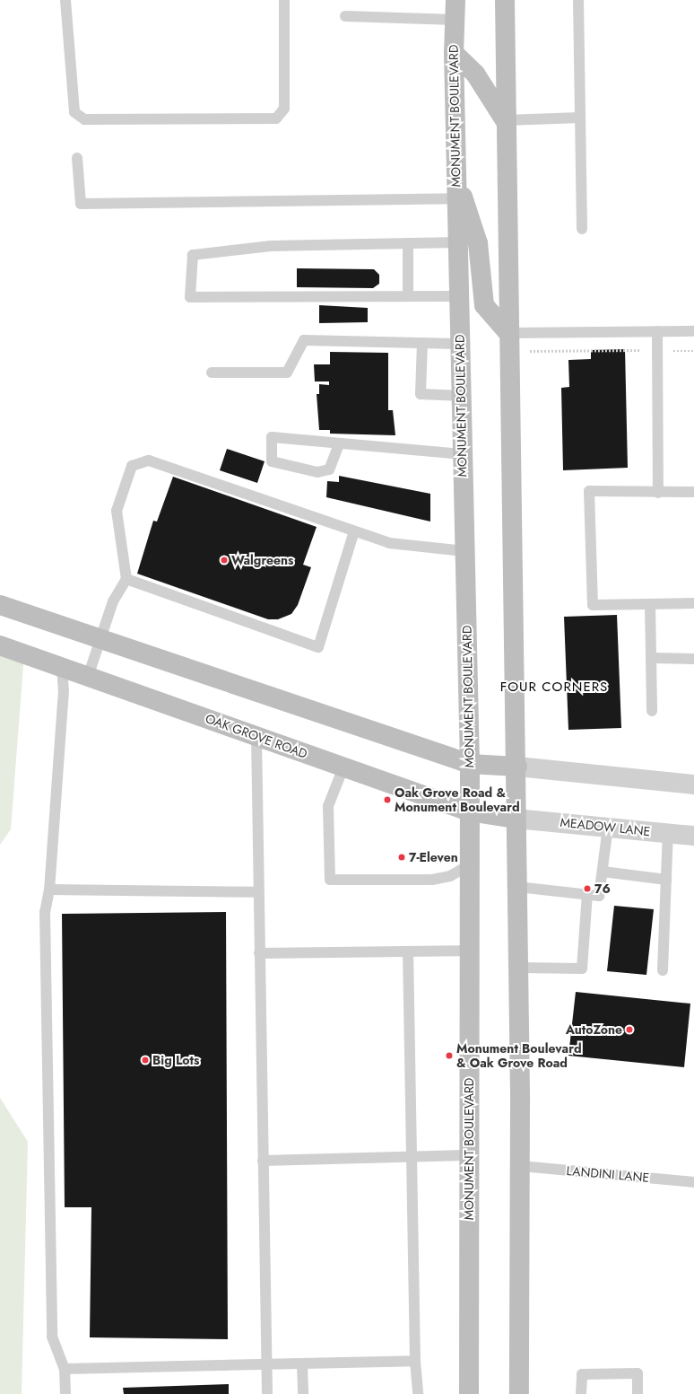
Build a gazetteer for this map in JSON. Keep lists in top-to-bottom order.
{
  "streets": {
    "main road": ["MONUMENT BOULEVARD", "OAK GROVE ROAD"],
    "street": ["MEADOW LANE"],
    "lane": ["LANDINI LANE"]
  },
  "crossings": [
    ["MONUMENT BOULEVARD", "OAK GROVE ROAD"],
    ["OAK GROVE ROAD", "MEADOW LANE"]
  ],
  "districts": ["FOUR CORNERS"],
  "places": [
    "Walgreens",
    "Oak Grove Road & Monument Boulevard",
    "7-Eleven",
    "76",
    "AutoZone",
    "Monument Boulevard & Oak Grove Road",
    "Big Lots"
  ]
}
